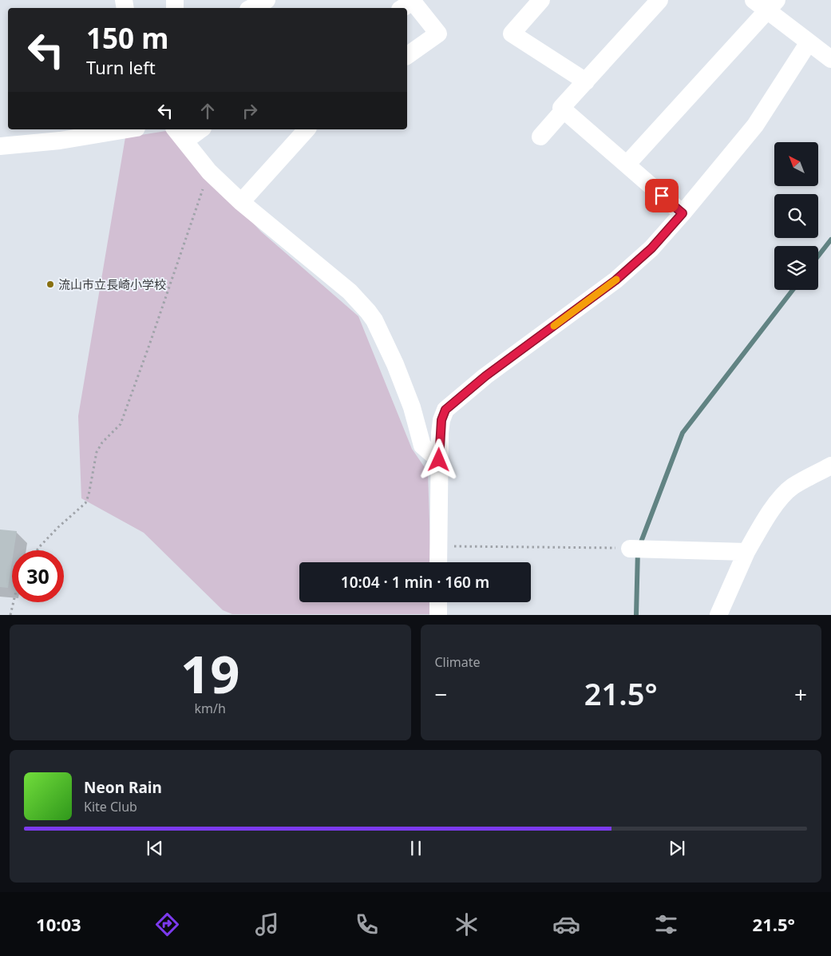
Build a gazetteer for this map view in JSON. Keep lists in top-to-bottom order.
{
  "places": ["流山市立長崎小学校"],
  "north": "top left",
  "page": {
    "turn": ["150 m", "Turn left"],
    "limit": "30",
    "trip": "10:04 · 1 min · 160 m",
    "tile": [
      ["19", "km/h"],
      "Climate"
    ],
    "heat": ["−", "21.5°", "+"],
    "song": ["Neon Rain", "Kite Club"],
    "tabs": ["10:03", "21.5°"]
  }
}
